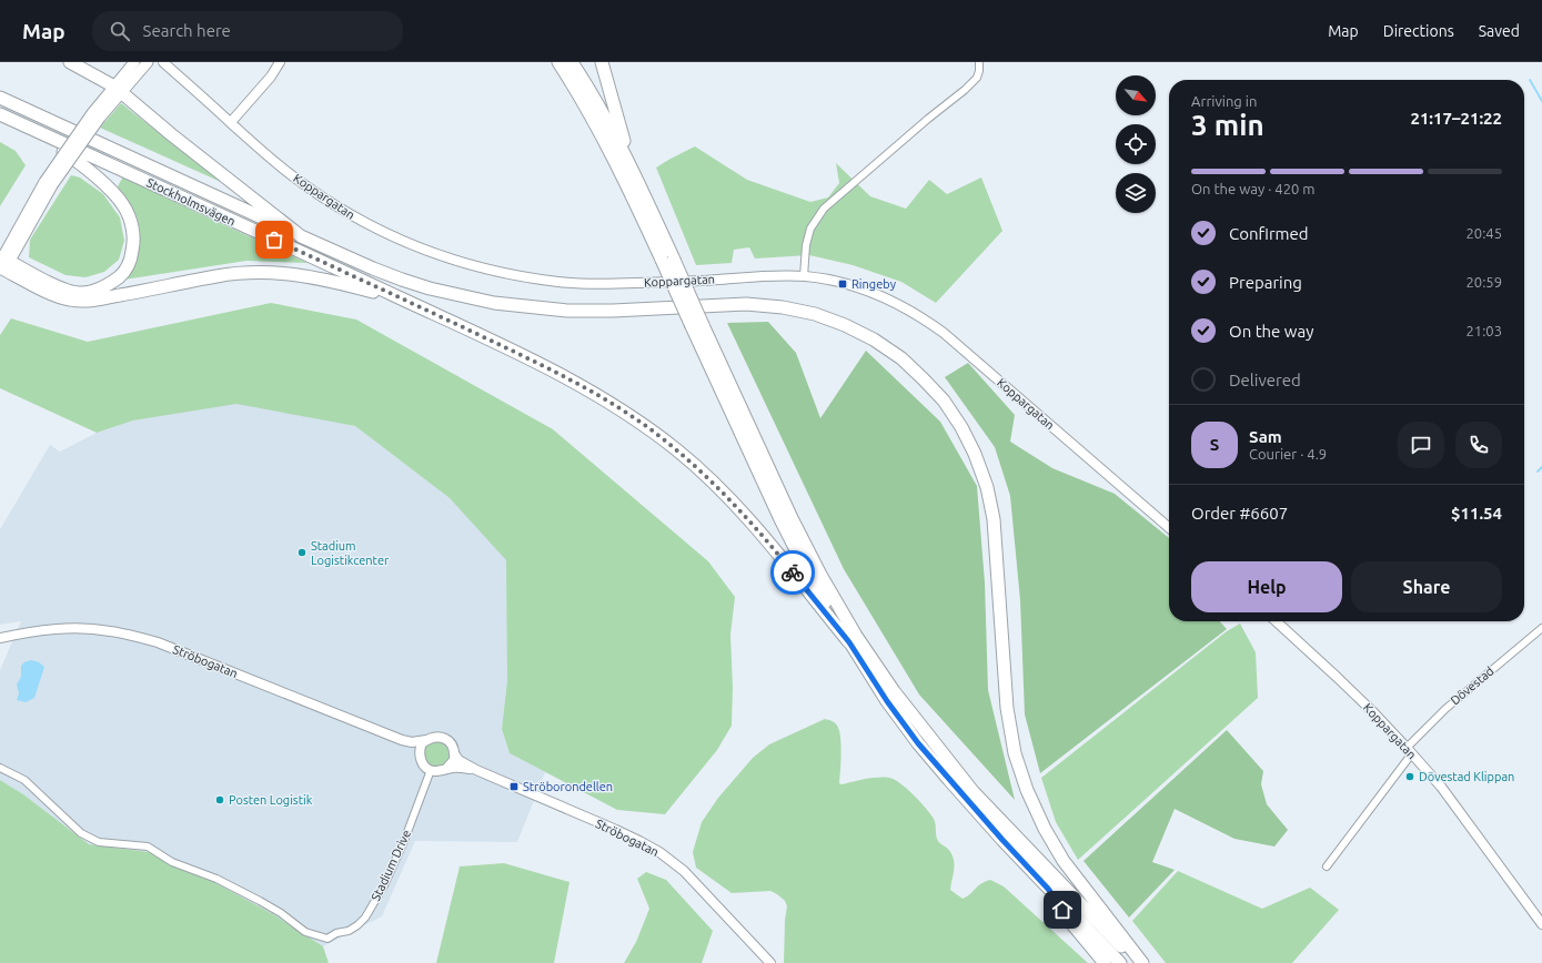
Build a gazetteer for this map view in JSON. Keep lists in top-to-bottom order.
{
  "streets": {
    "highway": ["Stockholmsvägen"],
    "street": [
      "Koppargatan",
      "Ströbogatan",
      "Dövestad",
      "Stadium Drive"
    ]
  },
  "crossings": [
    ["Koppargatan", "Dövestad"],
    ["Ströbogatan", "Stadium Drive"]
  ],
  "places": {
    "transit": ["Ringeby", "Ströborondellen"],
    "other": ["Stadium Logistikcenter", "Dövestad Klippan", "Posten Logistik"]
  },
  "north": "bottom right",
  "page": {
    "header": "Map",
    "search": "Search here",
    "nav": ["Map", "Directions", "Saved"],
    "heading": ["3 min", "Arriving in", "21:17–21:22"],
    "panel": [
      "Sam",
      "Courier · 4.9",
      "Order #6607",
      "$11.54"
    ],
    "bar": "On the way · 420 m",
    "list": [
      ["Confirmed", "20:45"],
      ["Preparing", "20:59"],
      ["On the way", "21:03"],
      "Delivered"
    ],
    "round": "S",
    "buttons": ["Help", "Share"]
  }
}
